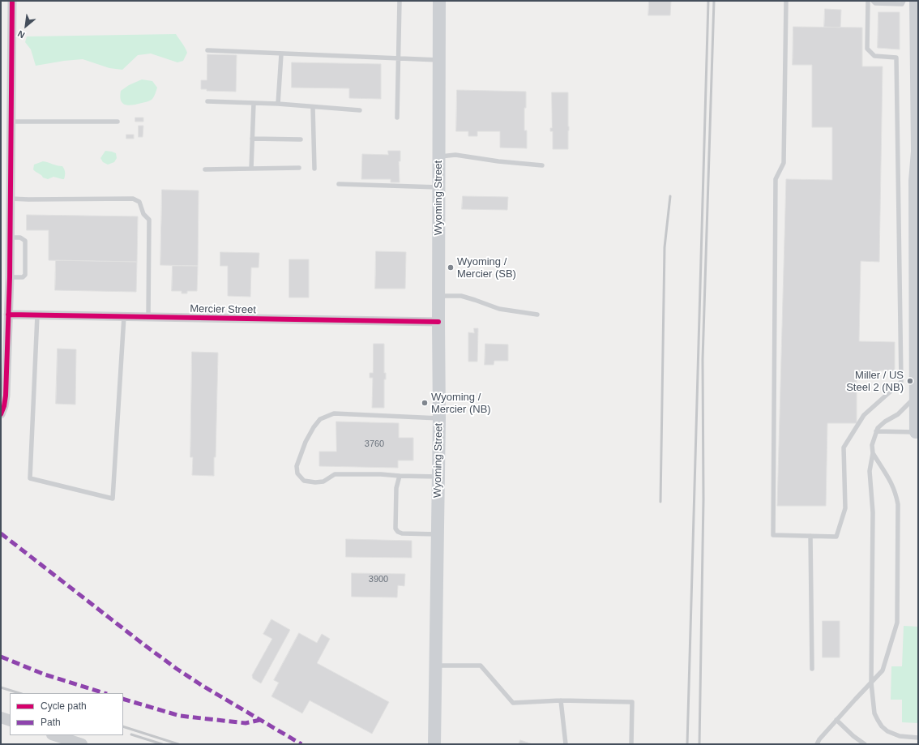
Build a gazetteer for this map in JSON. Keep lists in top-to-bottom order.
{
  "streets": {
    "main road": ["Wyoming Street"],
    "street": ["Mercier Street"]
  },
  "crossings": [
    ["Wyoming Street", "Mercier Street"]
  ],
  "places": ["Wyoming / Mercier (SB)", "Miller / US Steel 2 (NB)", "Wyoming / Mercier (NB)"],
  "house_numbers": ["3760", "3900"],
  "legend": ["Cycle path", "Path"],
  "north": "bottom left"
}
